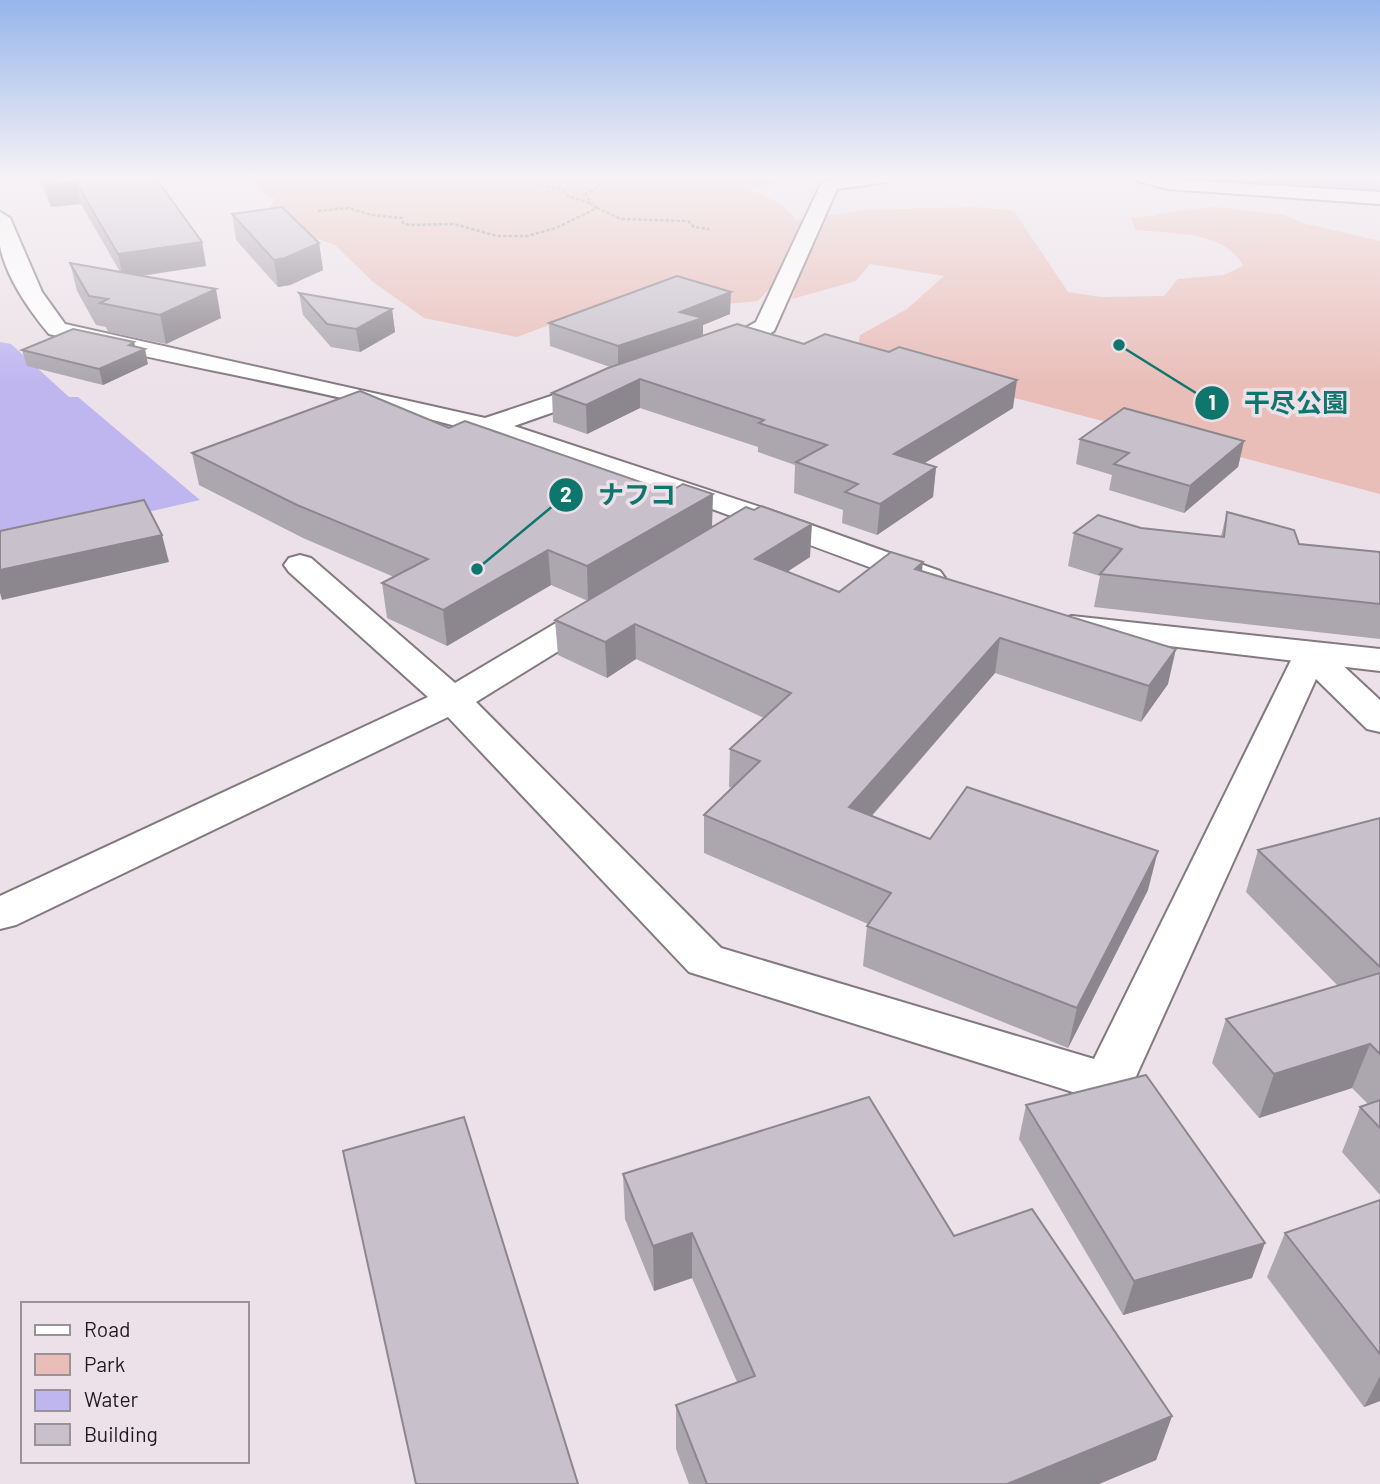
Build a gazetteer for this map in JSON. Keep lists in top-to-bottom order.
{
  "places": ["干尽公園", "ナフコ"],
  "legend": [
    "Road",
    "Park",
    "Water",
    "Building"
  ]
}
